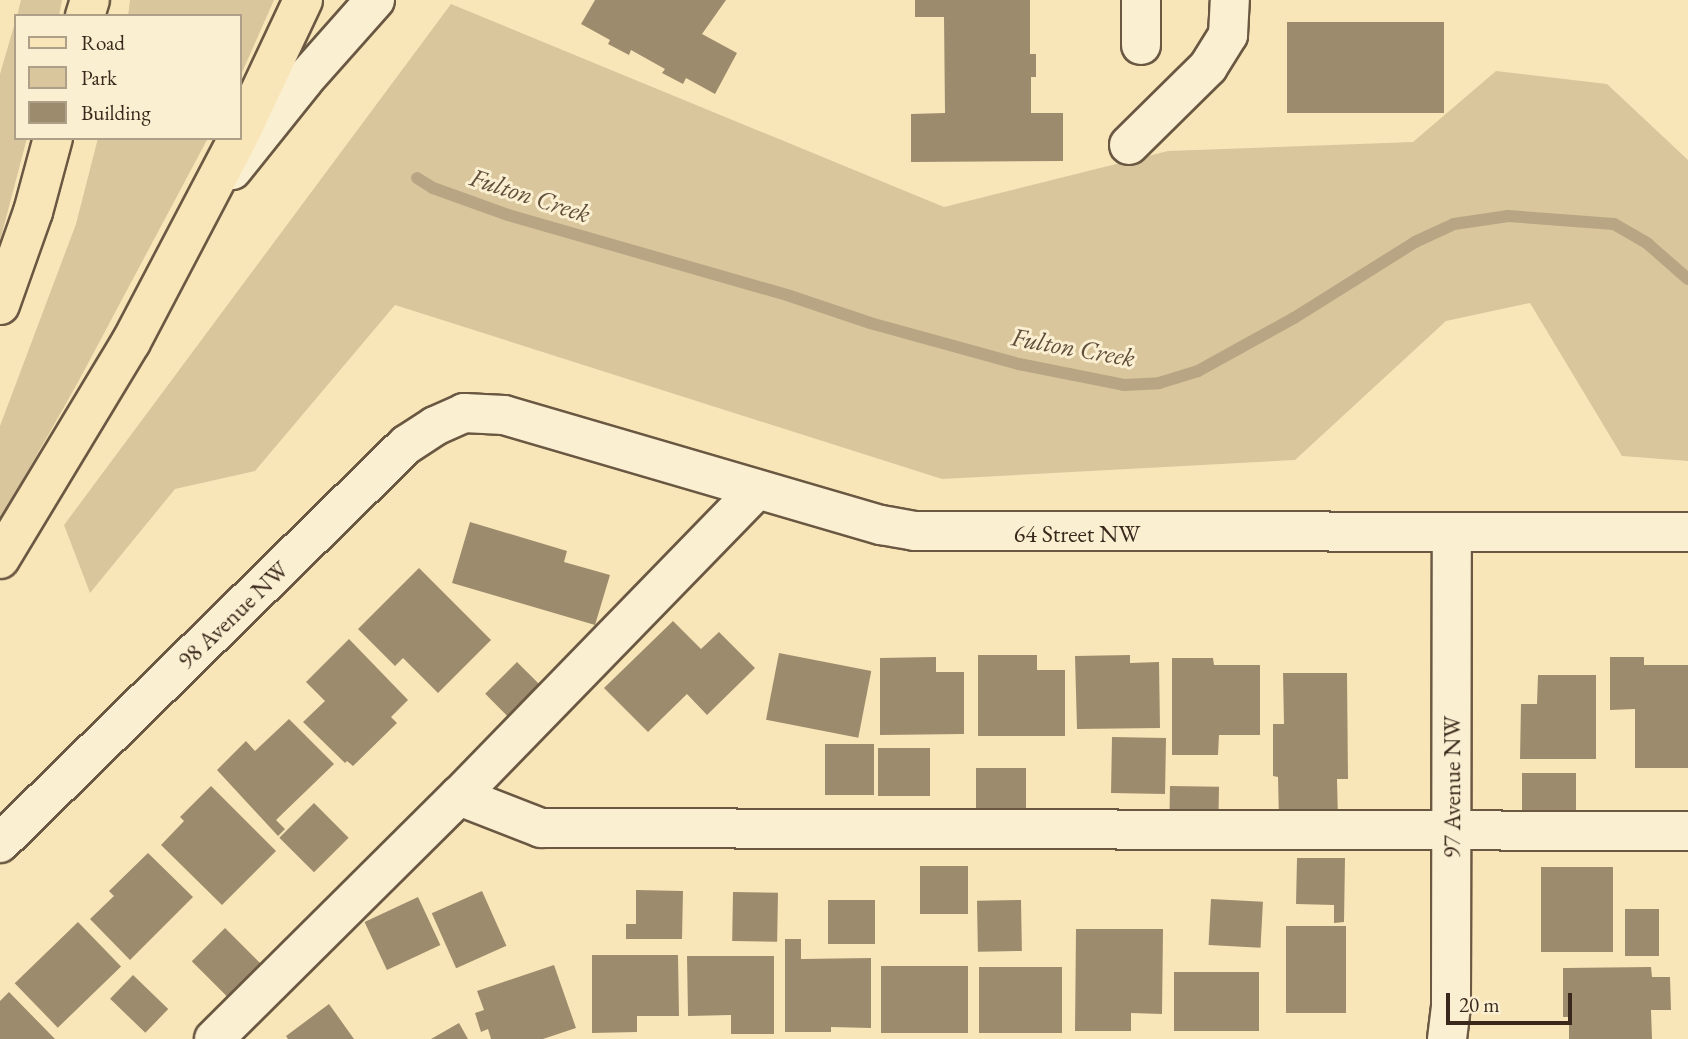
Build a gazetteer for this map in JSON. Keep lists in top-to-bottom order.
{
  "streets": {
    "street": ["64 Street NW", "98 Avenue NW", "97 Avenue NW"]
  },
  "crossings": [
    ["64 Street NW", "98 Avenue NW"],
    ["64 Street NW", "97 Avenue NW"]
  ],
  "water": ["Fulton Creek"],
  "legend": ["Road", "Park", "Building"],
  "scale_bar": "20 m"
}
